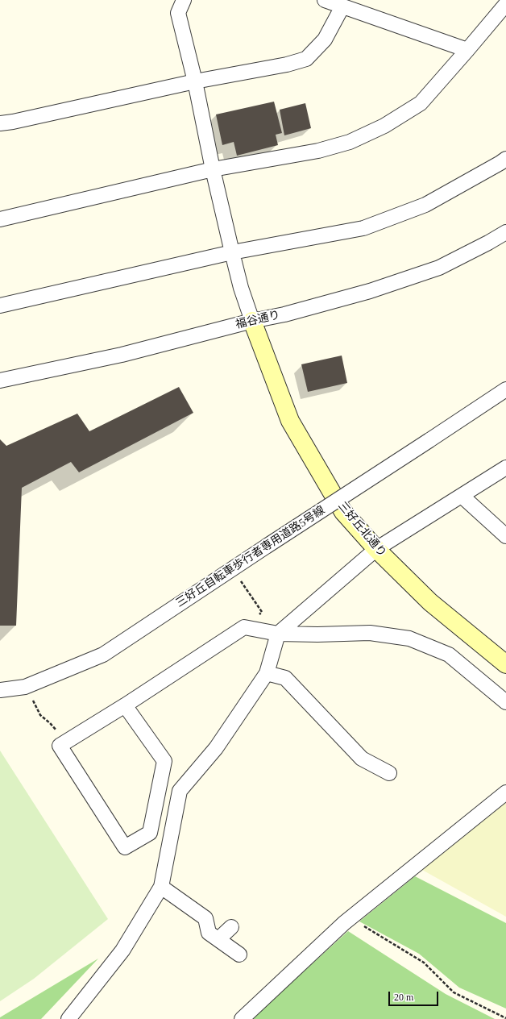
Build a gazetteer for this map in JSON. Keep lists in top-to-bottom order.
{
  "streets": {
    "street": ["福谷通り", "三好丘北通り", "三好丘自転車歩行者専用道路5号線"]
  },
  "crossings": [
    ["福谷通り", "三好丘北通り"]
  ],
  "scale_bar": "20 m"
}
